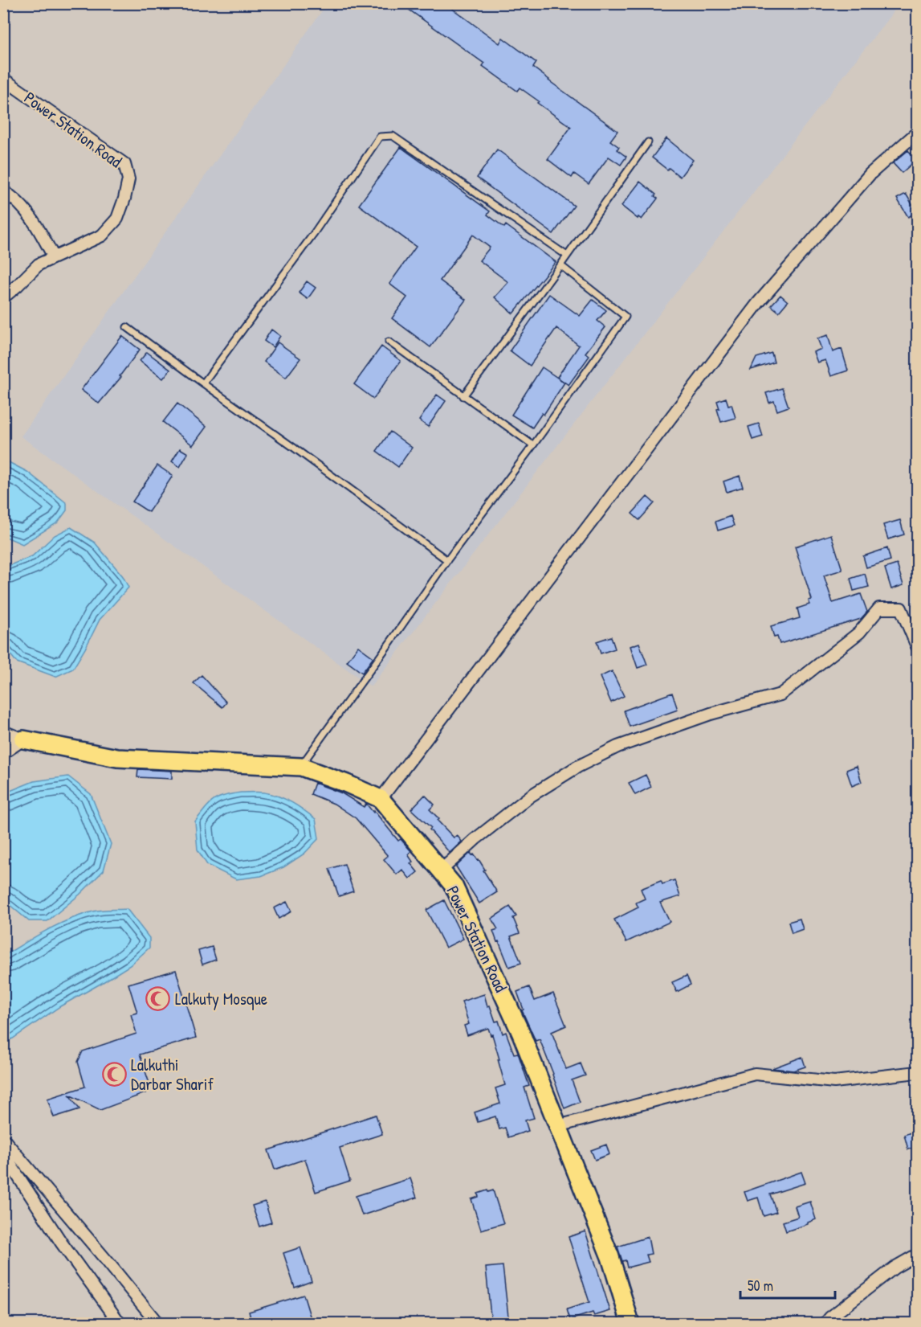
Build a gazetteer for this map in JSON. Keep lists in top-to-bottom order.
{
  "streets": {
    "main road": ["Power Station Road"]
  },
  "places": {
    "mosque": ["Lalkuty Mosque", "Lalkuthi Darbar Sharif"]
  },
  "scale_bar": "50 m"
}
